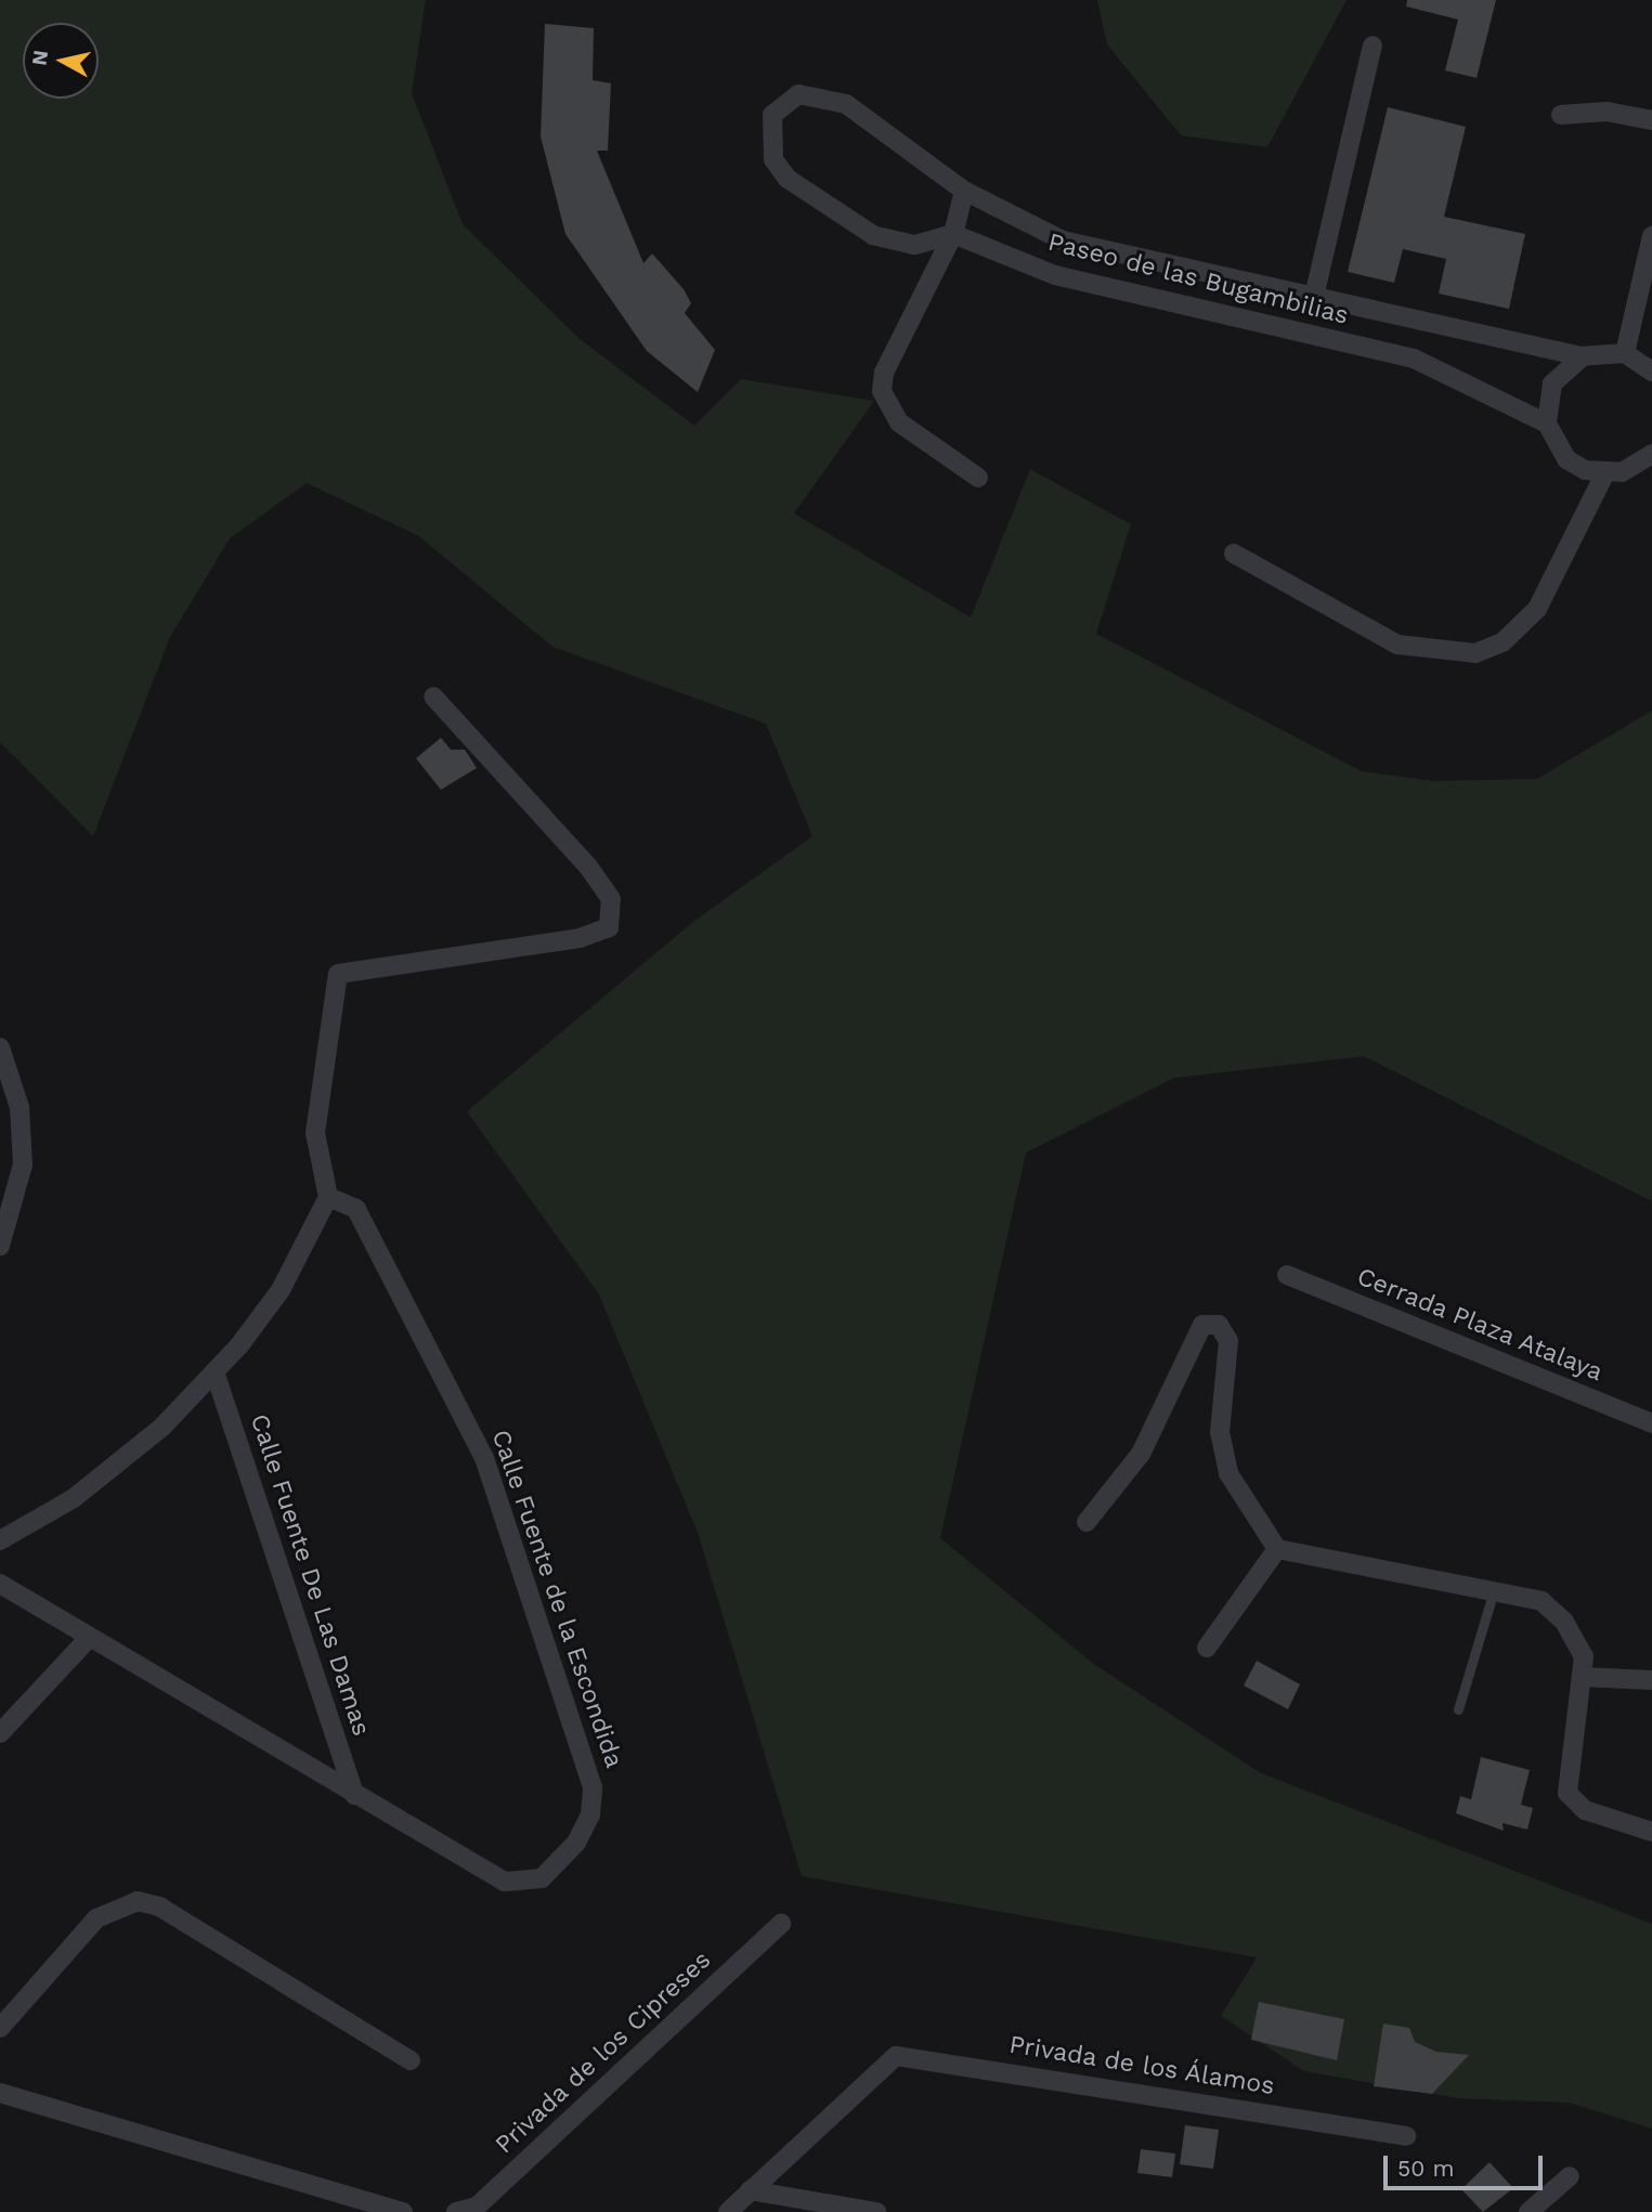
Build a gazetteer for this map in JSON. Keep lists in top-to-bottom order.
{
  "streets": {
    "street": [
      "Paseo de las Bugambilias",
      "Cerrada Plaza Atalaya",
      "Calle Fuente De Las Damas",
      "Calle Fuente de la Escondida",
      "Privada de los Cipreses",
      "Privada de los Álamos"
    ]
  },
  "crossings": [
    ["Calle Fuente De Las Damas", "Calle Fuente de la Escondida"]
  ],
  "scale_bar": "50 m",
  "north": "left"
}
